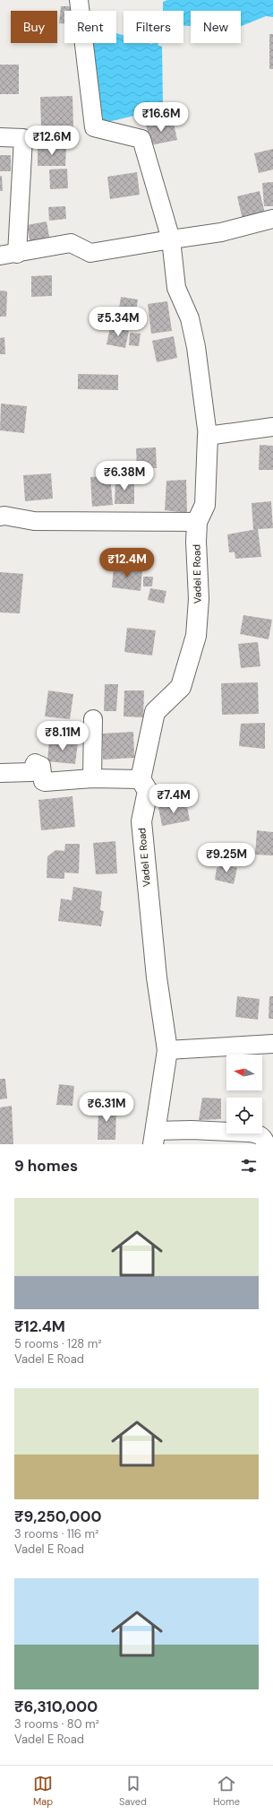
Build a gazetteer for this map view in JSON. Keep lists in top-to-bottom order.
{
  "streets": {
    "street": ["Vadel E Road"]
  },
  "north": "left",
  "page": {
    "chip": [
      "Buy",
      "Rent",
      "Filters",
      "New"
    ],
    "price": [
      "₹16.6M",
      "₹12.6M",
      "₹5.34M",
      "₹6.38M",
      "₹12.4M",
      "₹8.11M",
      "₹7.4M",
      "₹9.25M",
      "₹6.31M"
    ],
    "heading": "9 homes",
    "list": [
      {
        "name": "₹12.4M",
        "note": "5 rooms · 128 m² · Vadel E Road"
      },
      {
        "name": "₹9,250,000",
        "note": "3 rooms · 116 m² · Vadel E Road"
      },
      {
        "name": "₹6,310,000",
        "note": "3 rooms · 80 m² · Vadel E Road"
      }
    ],
    "tabs": ["Map", "Saved", "Home"]
  }
}
